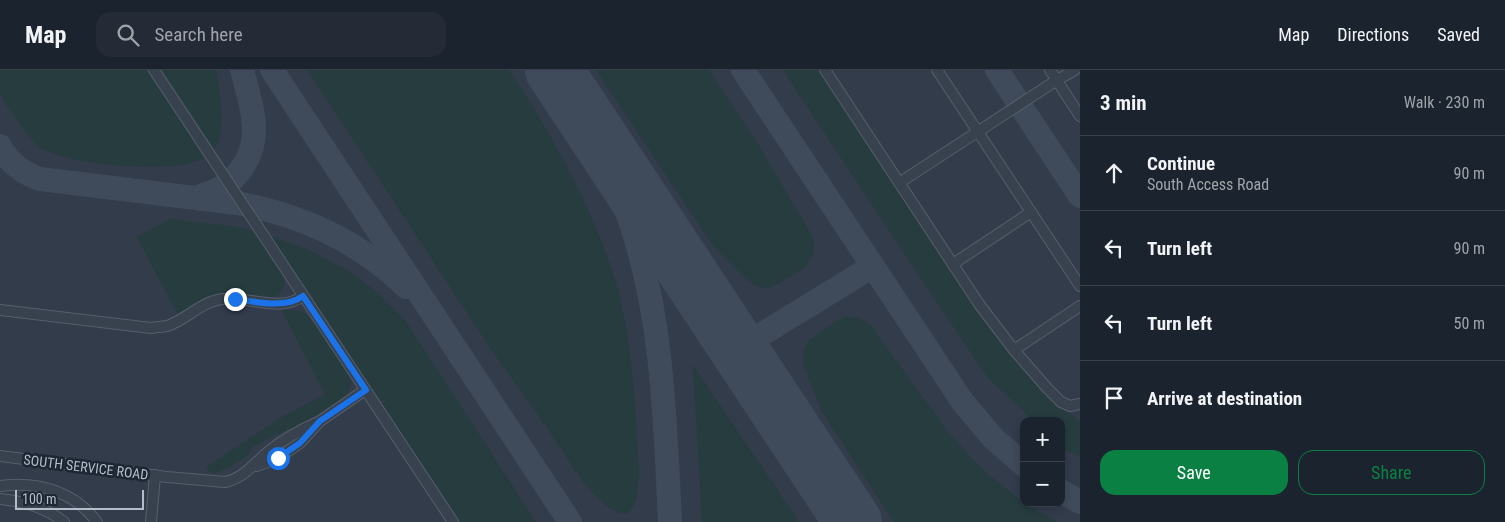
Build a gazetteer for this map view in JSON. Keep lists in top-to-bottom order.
{
  "streets": {
    "street": ["SOUTH SERVICE ROAD"]
  },
  "scale_bar": "100 m",
  "page": {
    "header": "Map",
    "search": "Search here",
    "nav": ["Map", "Directions", "Saved"],
    "heading": ["3 min", "Walk · 230 m"],
    "list": [
      ["Continue", "South Access Road", "90 m"],
      ["Turn left", "90 m"],
      ["Turn left", "50 m"],
      "Arrive at destination"
    ],
    "map_buttons": ["+", "−"],
    "buttons": ["Save", "Share"],
    "scale": "100 m"
  }
}
